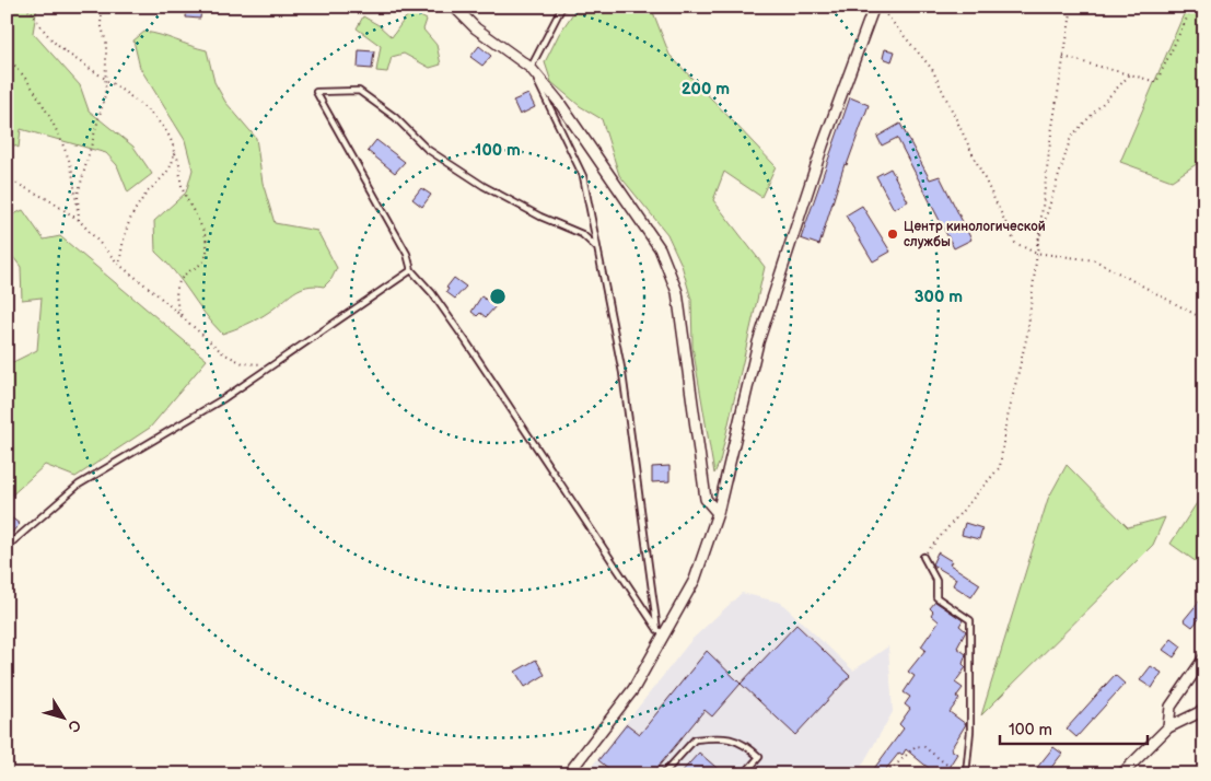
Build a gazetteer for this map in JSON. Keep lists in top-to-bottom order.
{
  "places": ["Центр кинологической службы"],
  "scale_bar": "100 m",
  "north": "bottom right",
  "rings": ["200 m", "100 m", "300 m"]
}
